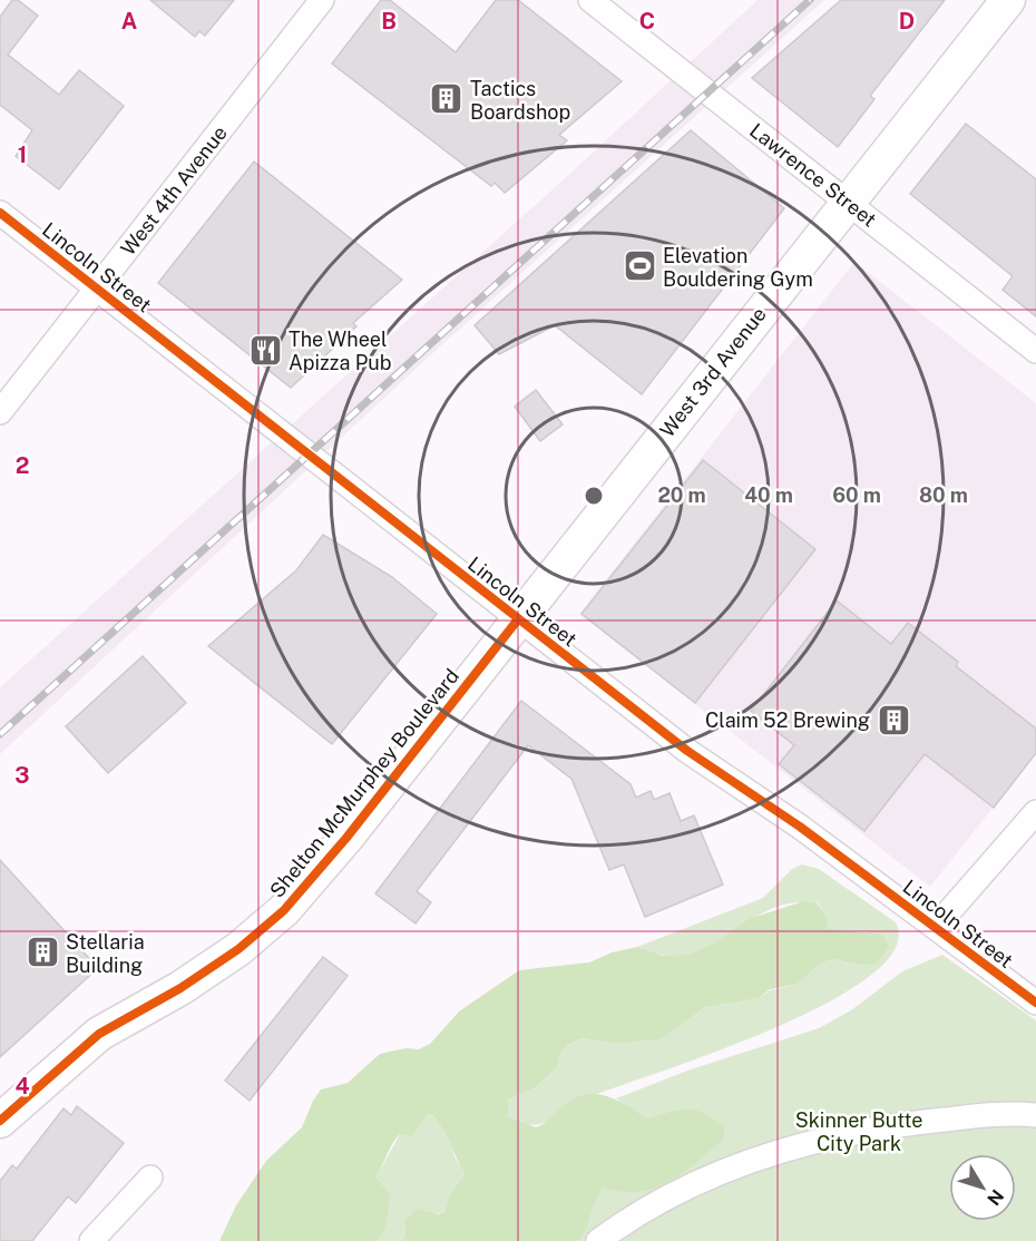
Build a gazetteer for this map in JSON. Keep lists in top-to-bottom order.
{
  "streets": {
    "street": [
      "Lawrence Street",
      "West 4th Avenue",
      "Lincoln Street",
      "West 3rd Avenue",
      "Shelton McMurphey Boulevard"
    ]
  },
  "crossings": [
    ["Lawrence Street", "West 3rd Avenue"],
    ["West 4th Avenue", "Lincoln Street"],
    ["Lincoln Street", "West 3rd Avenue"],
    ["Lincoln Street", "Shelton McMurphey Boulevard"],
    ["West 3rd Avenue", "Shelton McMurphey Boulevard"]
  ],
  "parks": ["Skinner Butte City Park"],
  "places": {
    "building": ["Tactics Boardshop", "Claim 52 Brewing", "Stellaria Building"],
    "sports": ["Elevation Bouldering Gym"],
    "restaurant": ["The Wheel Apizza Pub"]
  },
  "north": "bottom right",
  "grid": {
    "columns": [
      "A",
      "B",
      "C",
      "D"
    ],
    "rows": [
      "1",
      "2",
      "3",
      "4"
    ]
  },
  "rings": [
    "20 m",
    "40 m",
    "60 m",
    "80 m"
  ]
}
